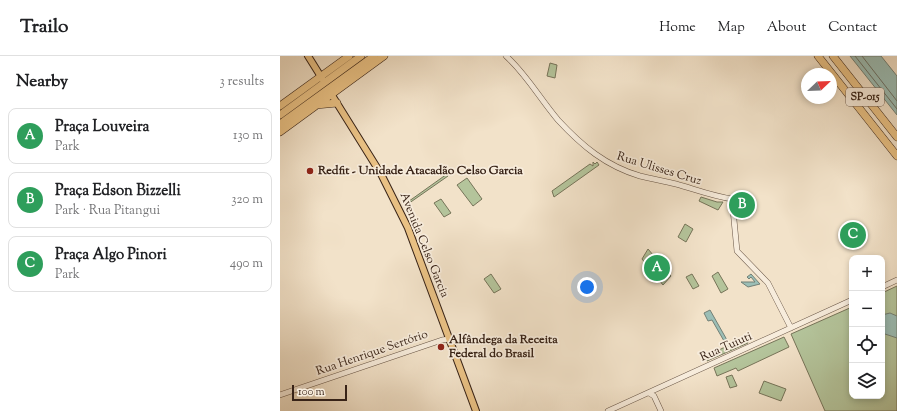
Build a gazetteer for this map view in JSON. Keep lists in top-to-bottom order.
{
  "streets": {
    "highway": ["SP-015"],
    "main road": ["Avenida Celso Garcia"],
    "street": ["Rua Ulisses Cruz", "Rua Tuiuti", "Rua Henrique Sertório"]
  },
  "crossings": [
    ["Rua Ulisses Cruz", "Rua Tuiuti"],
    ["Avenida Celso Garcia", "Rua Henrique Sertório"]
  ],
  "places": ["Redfit - Unidade Atacadão Celso Garcia", "Alfândega da Receita Federal do Brasil"],
  "scale_bar": "100 m",
  "north": "top right",
  "page": {
    "header": "Trailo",
    "nav": [
      "Home",
      "Map",
      "About",
      "Contact"
    ],
    "heading": ["Nearby", "3 results"],
    "list": [
      {
        "mark": "A",
        "name": "Praça Louveira",
        "note": "Park",
        "value": "130 m"
      },
      {
        "mark": "B",
        "name": "Praça Edson Bizzelli",
        "note": "Park · Rua Pitangui",
        "value": "320 m"
      },
      {
        "mark": "C",
        "name": "Praça Algo Pinori",
        "note": "Park",
        "value": "490 m"
      }
    ],
    "pins": ["B", "C", "A"],
    "map_buttons": ["+", "−"],
    "scale": "100 m"
  }
}
